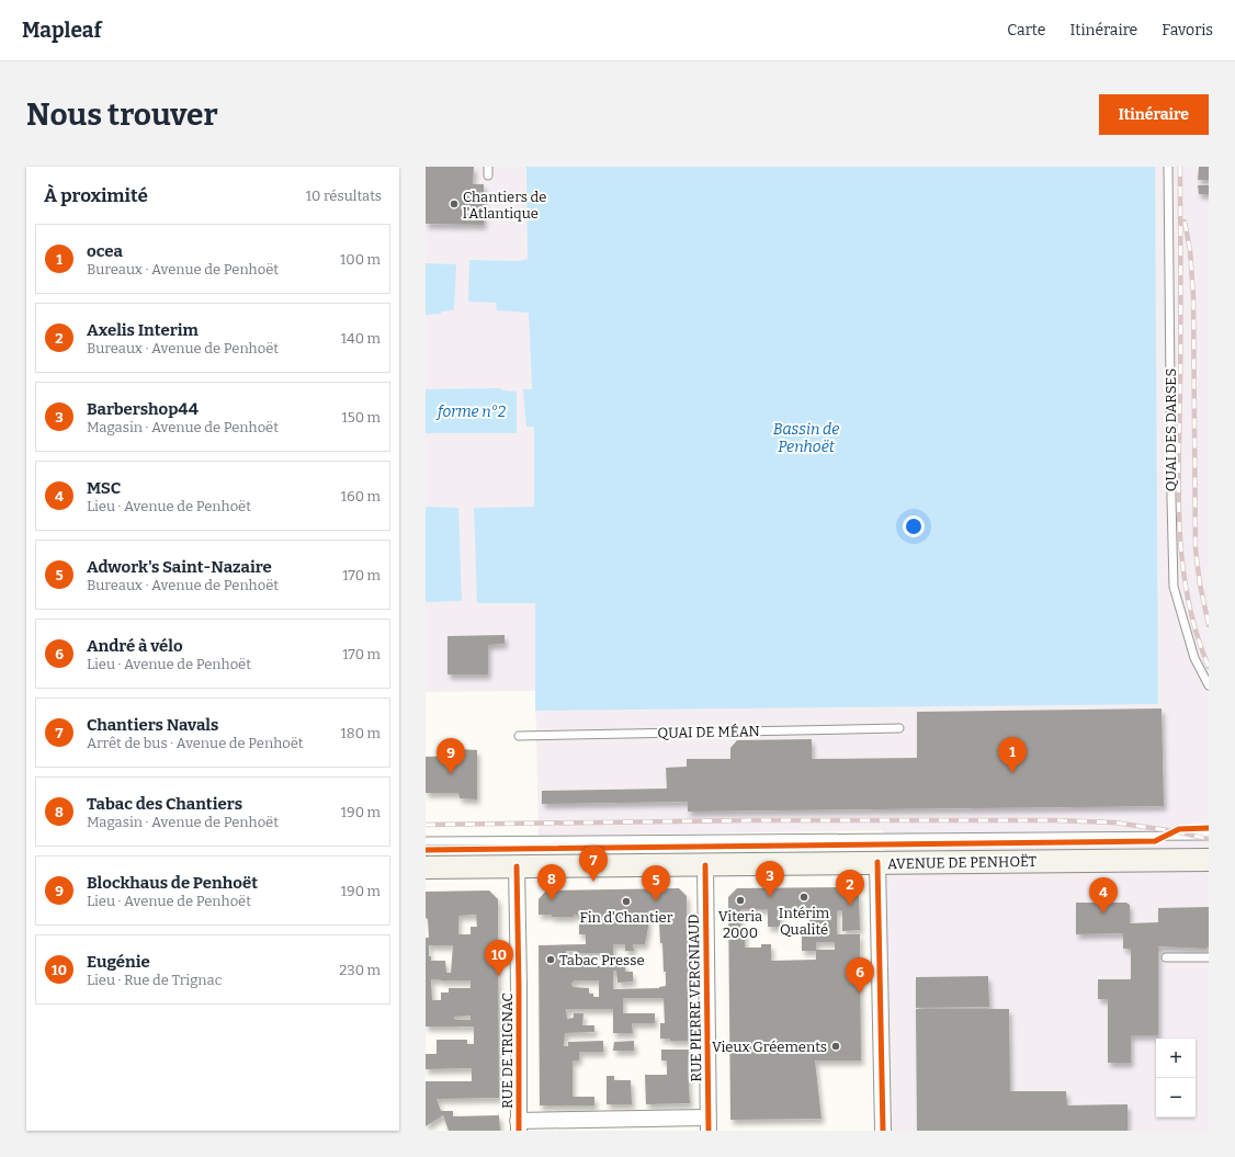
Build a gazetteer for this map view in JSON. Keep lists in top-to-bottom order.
{
  "streets": {
    "main road": ["AVENUE DE PENHOËT"],
    "street": ["RUE PIERRE VERGNIAUD", "RUE DE TRIGNAC"],
    "lane": ["QUAI DES DARSES", "QUAI DE MÉAN"]
  },
  "crossings": [
    ["AVENUE DE PENHOËT", "RUE PIERRE VERGNIAUD"],
    ["AVENUE DE PENHOËT", "RUE DE TRIGNAC"]
  ],
  "water": ["forme n°2", "Bassin de Penhoët"],
  "places": [
    "Chantiers de l'Atlantique",
    "Intérim Qualité",
    "Viteria 2000",
    "Fin d'Chantier",
    "Tabac Presse",
    "Vieux Gréements"
  ],
  "page": {
    "header": "Mapleaf",
    "nav": ["Carte", "Itinéraire", "Favoris"],
    "buttons": "Itinéraire",
    "title": "Nous trouver",
    "heading": ["À proximité", "10 résultats"],
    "list": [
      {
        "mark": "1",
        "name": "ocea",
        "note": "Bureaux · Avenue de Penhoët",
        "value": "100 m"
      },
      {
        "mark": "2",
        "name": "Axelis Interim",
        "note": "Bureaux · Avenue de Penhoët",
        "value": "140 m"
      },
      {
        "mark": "3",
        "name": "Barbershop44",
        "note": "Magasin · Avenue de Penhoët",
        "value": "150 m"
      },
      {
        "mark": "4",
        "name": "MSC",
        "note": "Lieu · Avenue de Penhoët",
        "value": "160 m"
      },
      {
        "mark": "5",
        "name": "Adwork's Saint-Nazaire",
        "note": "Bureaux · Avenue de Penhoët",
        "value": "170 m"
      },
      {
        "mark": "6",
        "name": "André à vélo",
        "note": "Lieu · Avenue de Penhoët",
        "value": "170 m"
      },
      {
        "mark": "7",
        "name": "Chantiers Navals",
        "note": "Arrêt de bus · Avenue de Penhoët",
        "value": "180 m"
      },
      {
        "mark": "8",
        "name": "Tabac des Chantiers",
        "note": "Magasin · Avenue de Penhoët",
        "value": "190 m"
      },
      {
        "mark": "9",
        "name": "Blockhaus de Penhoët",
        "note": "Lieu · Avenue de Penhoët",
        "value": "190 m"
      },
      {
        "mark": "10",
        "name": "Eugénie",
        "note": "Lieu · Rue de Trignac",
        "value": "230 m"
      }
    ],
    "pins": [
      "1",
      "9",
      "7",
      "3",
      "8",
      "5",
      "2",
      "4",
      "10",
      "6"
    ],
    "map_buttons": ["+", "−"]
  }
}
